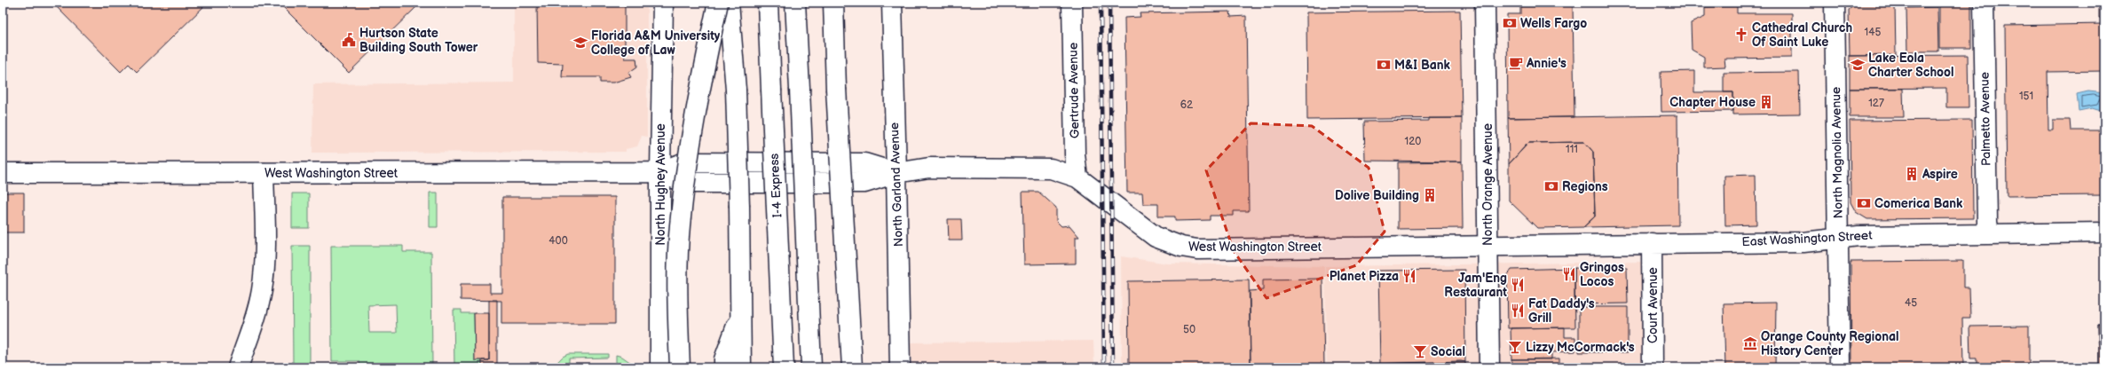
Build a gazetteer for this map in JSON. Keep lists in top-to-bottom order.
{
  "streets": {
    "main road": [
      "Gertrude Avenue",
      "Palmetto Avenue",
      "North Magnolia Avenue",
      "West Washington Street",
      "North Hughey Avenue",
      "North Garland Avenue",
      "North Orange Avenue",
      "I-4 Express",
      "East Washington Street",
      "Court Avenue"
    ]
  },
  "crossings": [
    ["Gertrude Avenue", "West Washington Street"],
    ["Palmetto Avenue", "East Washington Street"],
    ["North Magnolia Avenue", "East Washington Street"],
    ["West Washington Street", "North Hughey Avenue"],
    ["West Washington Street", "North Garland Avenue"],
    ["West Washington Street", "North Orange Avenue"],
    ["West Washington Street", "East Washington Street"],
    ["North Orange Avenue", "East Washington Street"],
    ["East Washington Street", "Court Avenue"]
  ],
  "places": {
    "bank": [
      "Wells Fargo",
      "M&I Bank",
      "Regions",
      "Comerica Bank"
    ],
    "church": ["Cathedral Church Of Saint Luke"],
    "public building": ["Hurtson State Building South Tower"],
    "school or university": ["Florida A&M University College of Law", "Lake Eola Charter School"],
    "cafe": ["Annie's"],
    "building": ["Chapter House", "Aspire", "Dolive Building"],
    "restaurant": [
      "Gringos Locos",
      "Planet Pizza",
      "Jam'Eng Restaurant",
      "Fat Daddy's Grill"
    ],
    "museum": ["Orange County Regional History Center"],
    "bar": ["Lizzy McCormack's", "Social"]
  },
  "house_numbers": [
    "145",
    "151",
    "127",
    "62",
    "120",
    "111",
    "400",
    "45",
    "50"
  ]
}
